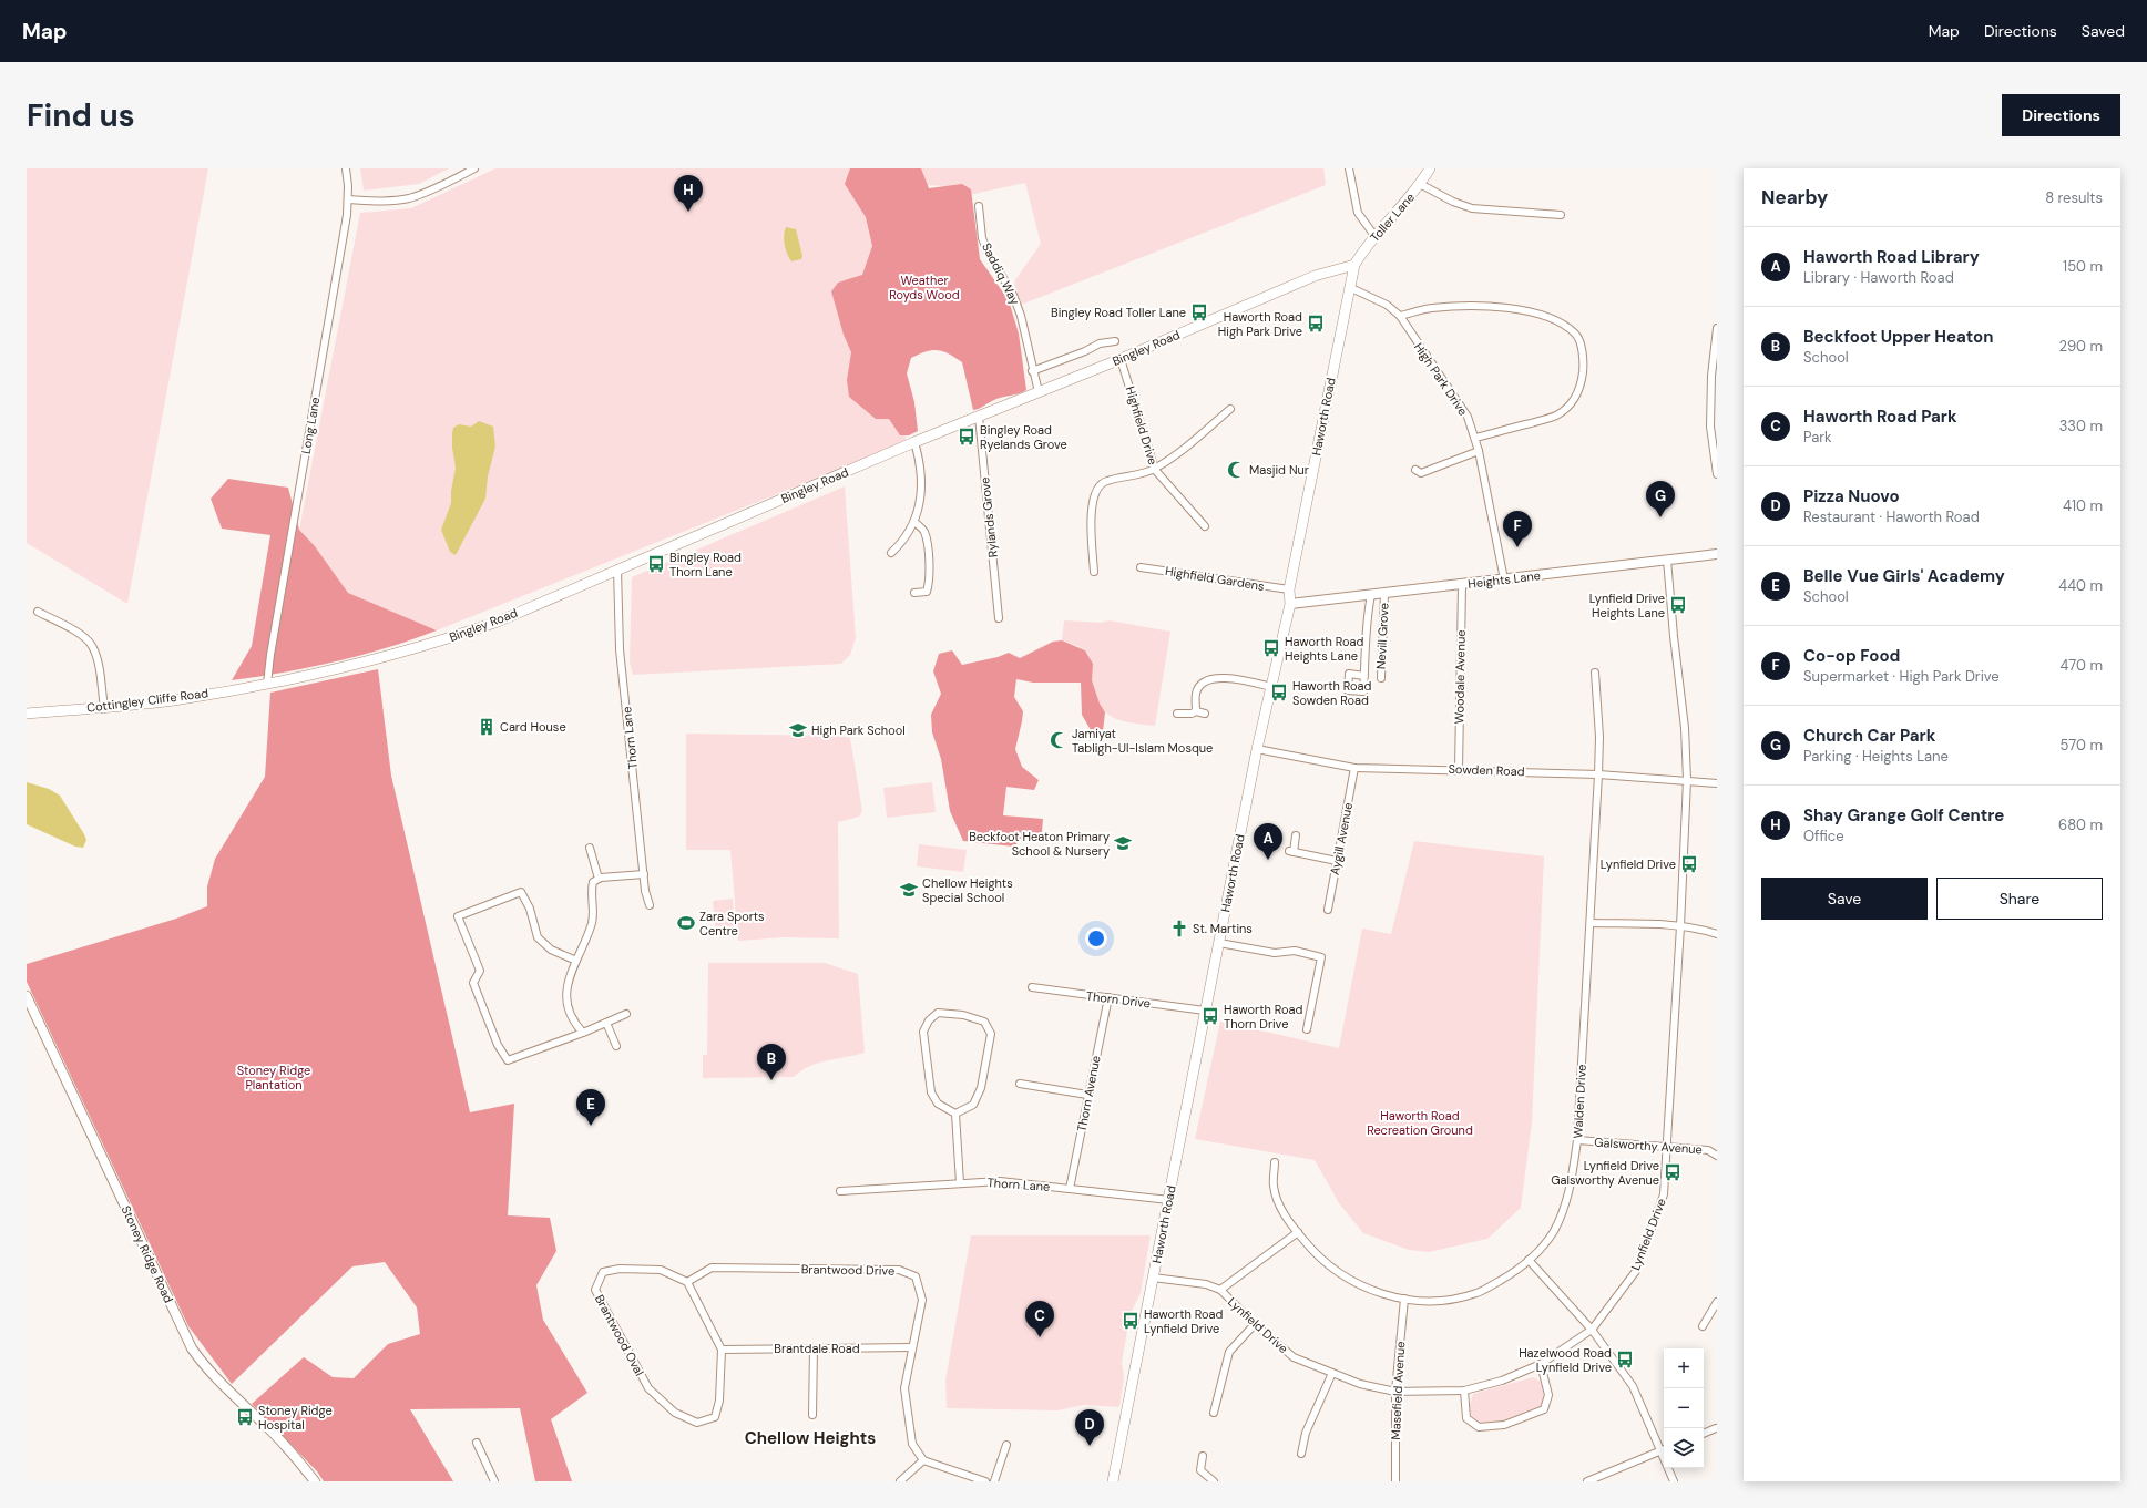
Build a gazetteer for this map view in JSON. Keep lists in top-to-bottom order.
{
  "streets": {
    "main road": [
      "Toller Lane",
      "Bingley Road",
      "Haworth Road",
      "Cottingley Cliffe Road"
    ],
    "street": [
      "Saddiq Way",
      "High Park Drive",
      "Long Lane",
      "Highfield Drive",
      "Rylands Grove",
      "Highfield Gardens",
      "Heights Lane",
      "Nevill Grove",
      "Woodale Avenue",
      "Thorn Lane",
      "Sowden Road",
      "Aygill Avenue",
      "Thorn Drive",
      "Thorn Avenue",
      "Walden Drive",
      "Galsworthy Avenue",
      "Lynfield Drive",
      "Stoney Ridge Road",
      "Brantwood Drive",
      "Brantwood Oval",
      "Brantdale Road",
      "Masefield Avenue"
    ]
  },
  "crossings": [
    ["Toller Lane", "Bingley Road"],
    ["Toller Lane", "Haworth Road"],
    ["Saddiq Way", "Bingley Road"],
    ["Bingley Road", "Haworth Road"],
    ["Bingley Road", "Long Lane"],
    ["Bingley Road", "Highfield Drive"],
    ["Bingley Road", "Rylands Grove"],
    ["Bingley Road", "Cottingley Cliffe Road"],
    ["Bingley Road", "Thorn Lane"],
    ["High Park Drive", "Haworth Road"],
    ["High Park Drive", "Heights Lane"],
    ["Haworth Road", "Highfield Gardens"],
    ["Haworth Road", "Heights Lane"],
    ["Haworth Road", "Thorn Lane"],
    ["Haworth Road", "Sowden Road"],
    ["Haworth Road", "Thorn Drive"],
    ["Haworth Road", "Lynfield Drive"],
    ["Long Lane", "Cottingley Cliffe Road"],
    ["Heights Lane", "Nevill Grove"],
    ["Heights Lane", "Woodale Avenue"],
    ["Heights Lane", "Lynfield Drive"],
    ["Woodale Avenue", "Sowden Road"],
    ["Thorn Lane", "Thorn Avenue"],
    ["Sowden Road", "Aygill Avenue"],
    ["Sowden Road", "Walden Drive"],
    ["Sowden Road", "Lynfield Drive"],
    ["Thorn Drive", "Thorn Avenue"],
    ["Walden Drive", "Galsworthy Avenue"],
    ["Walden Drive", "Masefield Avenue"],
    ["Galsworthy Avenue", "Lynfield Drive"],
    ["Lynfield Drive", "Masefield Avenue"],
    ["Brantwood Drive", "Brantwood Oval"],
    ["Brantwood Drive", "Brantdale Road"],
    ["Brantwood Oval", "Brantdale Road"]
  ],
  "districts": ["Chellow Heights"],
  "parks": ["Weather Royds Wood", "Stoney Ridge Plantation", "Haworth Road Recreation Ground"],
  "places": {
    "bus stop": [
      "Bingley Road Toller Lane",
      "Haworth Road High Park Drive",
      "Bingley Road Ryelands Grove",
      "Bingley Road Thorn Lane",
      "Lynfield Drive Heights Lane",
      "Haworth Road Heights Lane",
      "Haworth Road Sowden Road",
      "Lynfield Drive",
      "Haworth Road Thorn Drive",
      "Lynfield Drive Galsworthy Avenue",
      "Haworth Road Lynfield Drive",
      "Hazelwood Road Lynfield Drive",
      "Stoney Ridge Hospital"
    ],
    "mosque": ["Masjid Nur", "Jamiyat Tabligh-Ul-Islam Mosque"],
    "building": ["Card House"],
    "school or university": ["High Park School", "Beckfoot Heaton Primary School & Nursery", "Chellow Heights Special School"],
    "sports": ["Zara Sports Centre"],
    "church": ["St. Martins"]
  },
  "page": {
    "header": "Map",
    "nav": ["Map", "Directions", "Saved"],
    "buttons": [
      "Directions",
      ["Save", "Share"]
    ],
    "title": "Find us",
    "heading": ["Nearby", "8 results"],
    "pins": [
      "H",
      "G",
      "F",
      "A",
      "B",
      "E",
      "C",
      "D"
    ],
    "list": [
      {
        "mark": "A",
        "name": "Haworth Road Library",
        "note": "Library · Haworth Road",
        "value": "150 m"
      },
      {
        "mark": "B",
        "name": "Beckfoot Upper Heaton",
        "note": "School",
        "value": "290 m"
      },
      {
        "mark": "C",
        "name": "Haworth Road Park",
        "note": "Park",
        "value": "330 m"
      },
      {
        "mark": "D",
        "name": "Pizza Nuovo",
        "note": "Restaurant · Haworth Road",
        "value": "410 m"
      },
      {
        "mark": "E",
        "name": "Belle Vue Girls' Academy",
        "note": "School",
        "value": "440 m"
      },
      {
        "mark": "F",
        "name": "Co-op Food",
        "note": "Supermarket · High Park Drive",
        "value": "470 m"
      },
      {
        "mark": "G",
        "name": "Church Car Park",
        "note": "Parking · Heights Lane",
        "value": "570 m"
      },
      {
        "mark": "H",
        "name": "Shay Grange Golf Centre",
        "note": "Office",
        "value": "680 m"
      }
    ],
    "map_buttons": ["+", "−"]
  }
}
